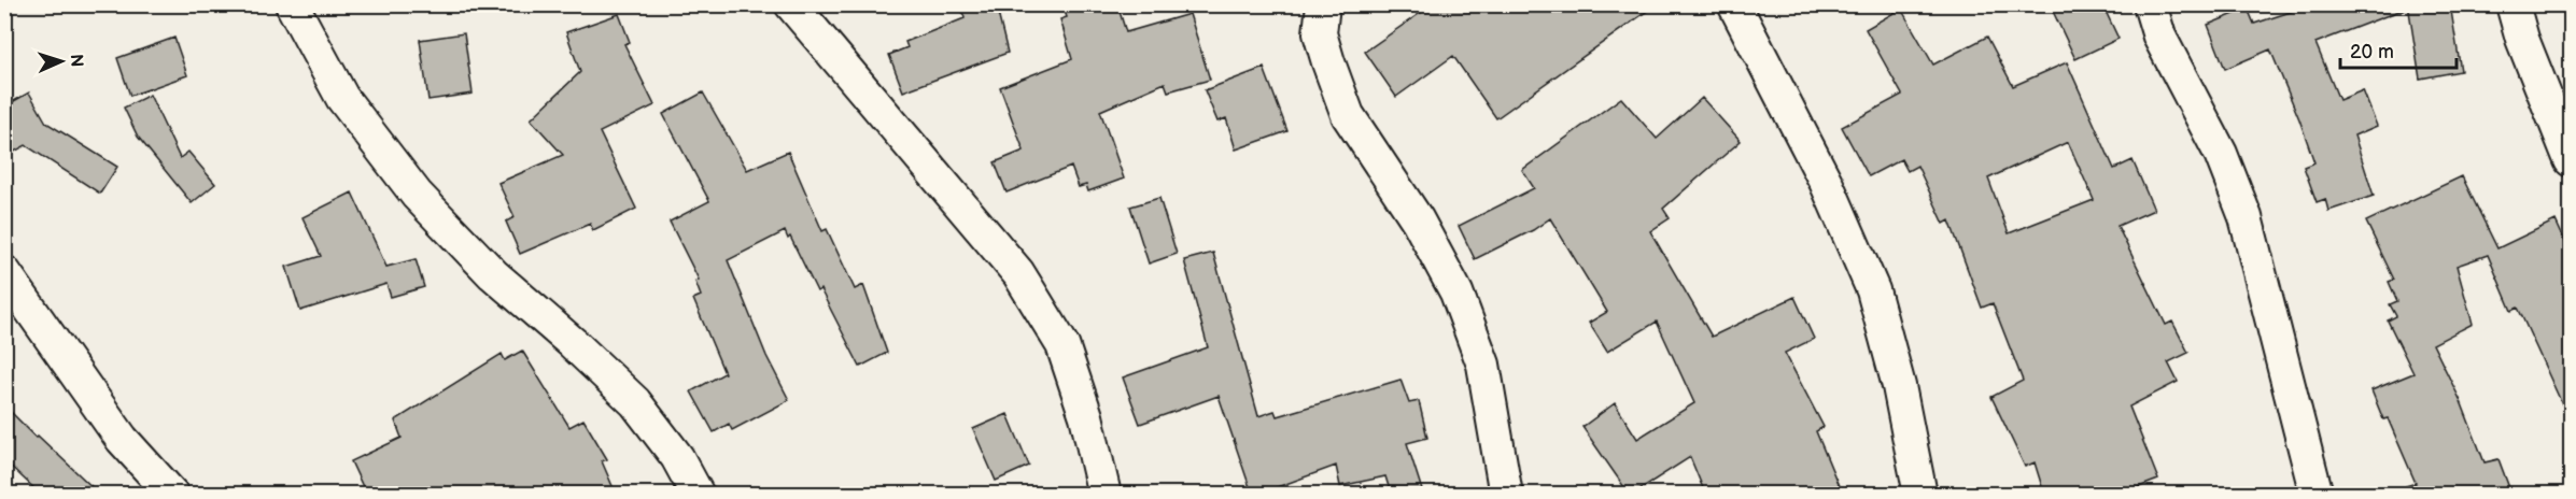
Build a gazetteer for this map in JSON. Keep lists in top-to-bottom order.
{
  "scale_bar": "20 m",
  "north": "right"
}
